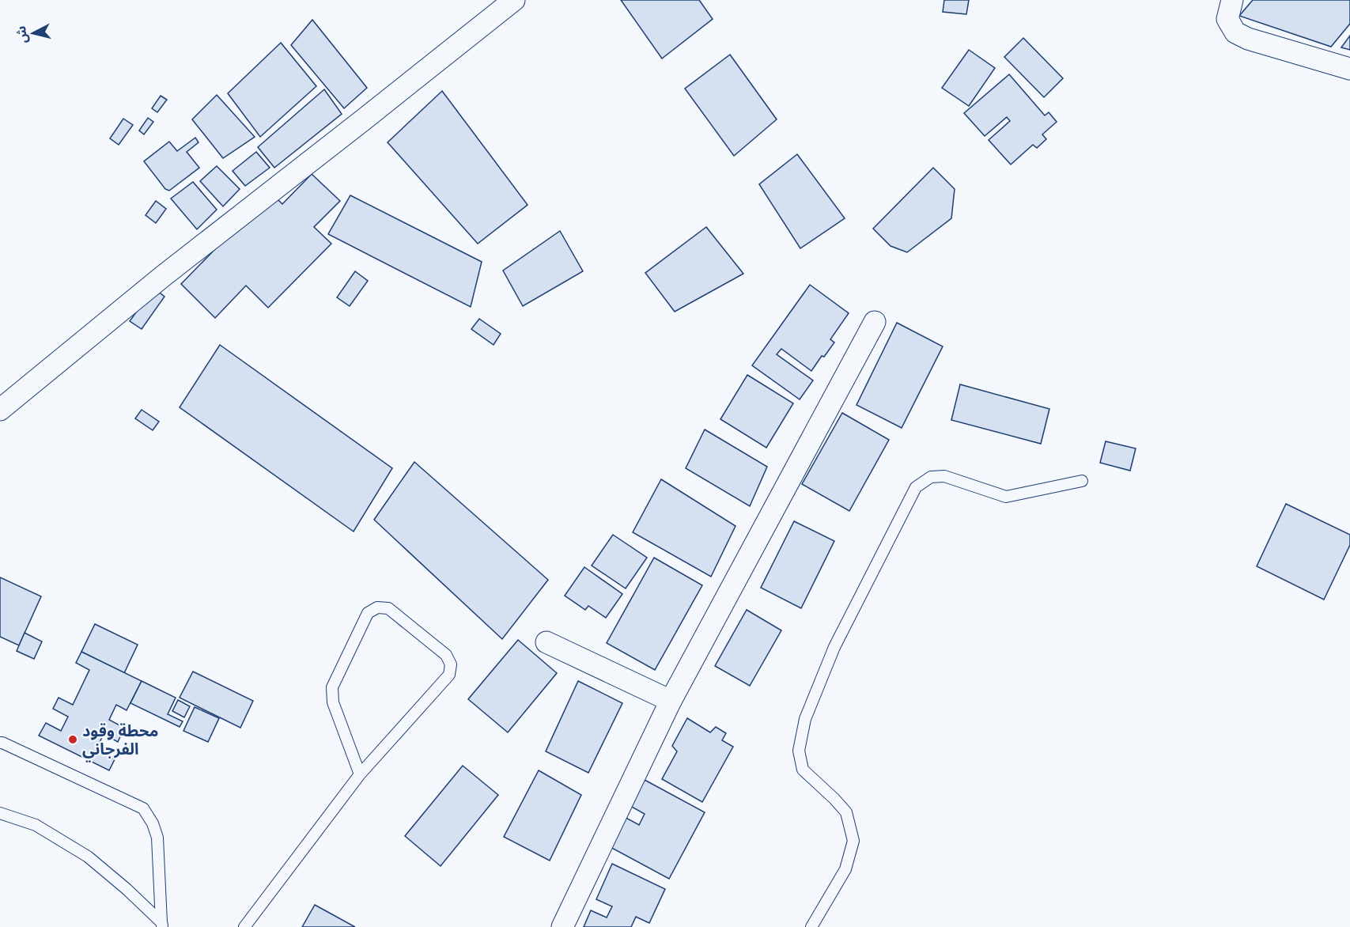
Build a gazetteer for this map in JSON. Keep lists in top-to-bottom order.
{
  "places": ["محطة وقود الفرجاني"],
  "north": "left"
}
